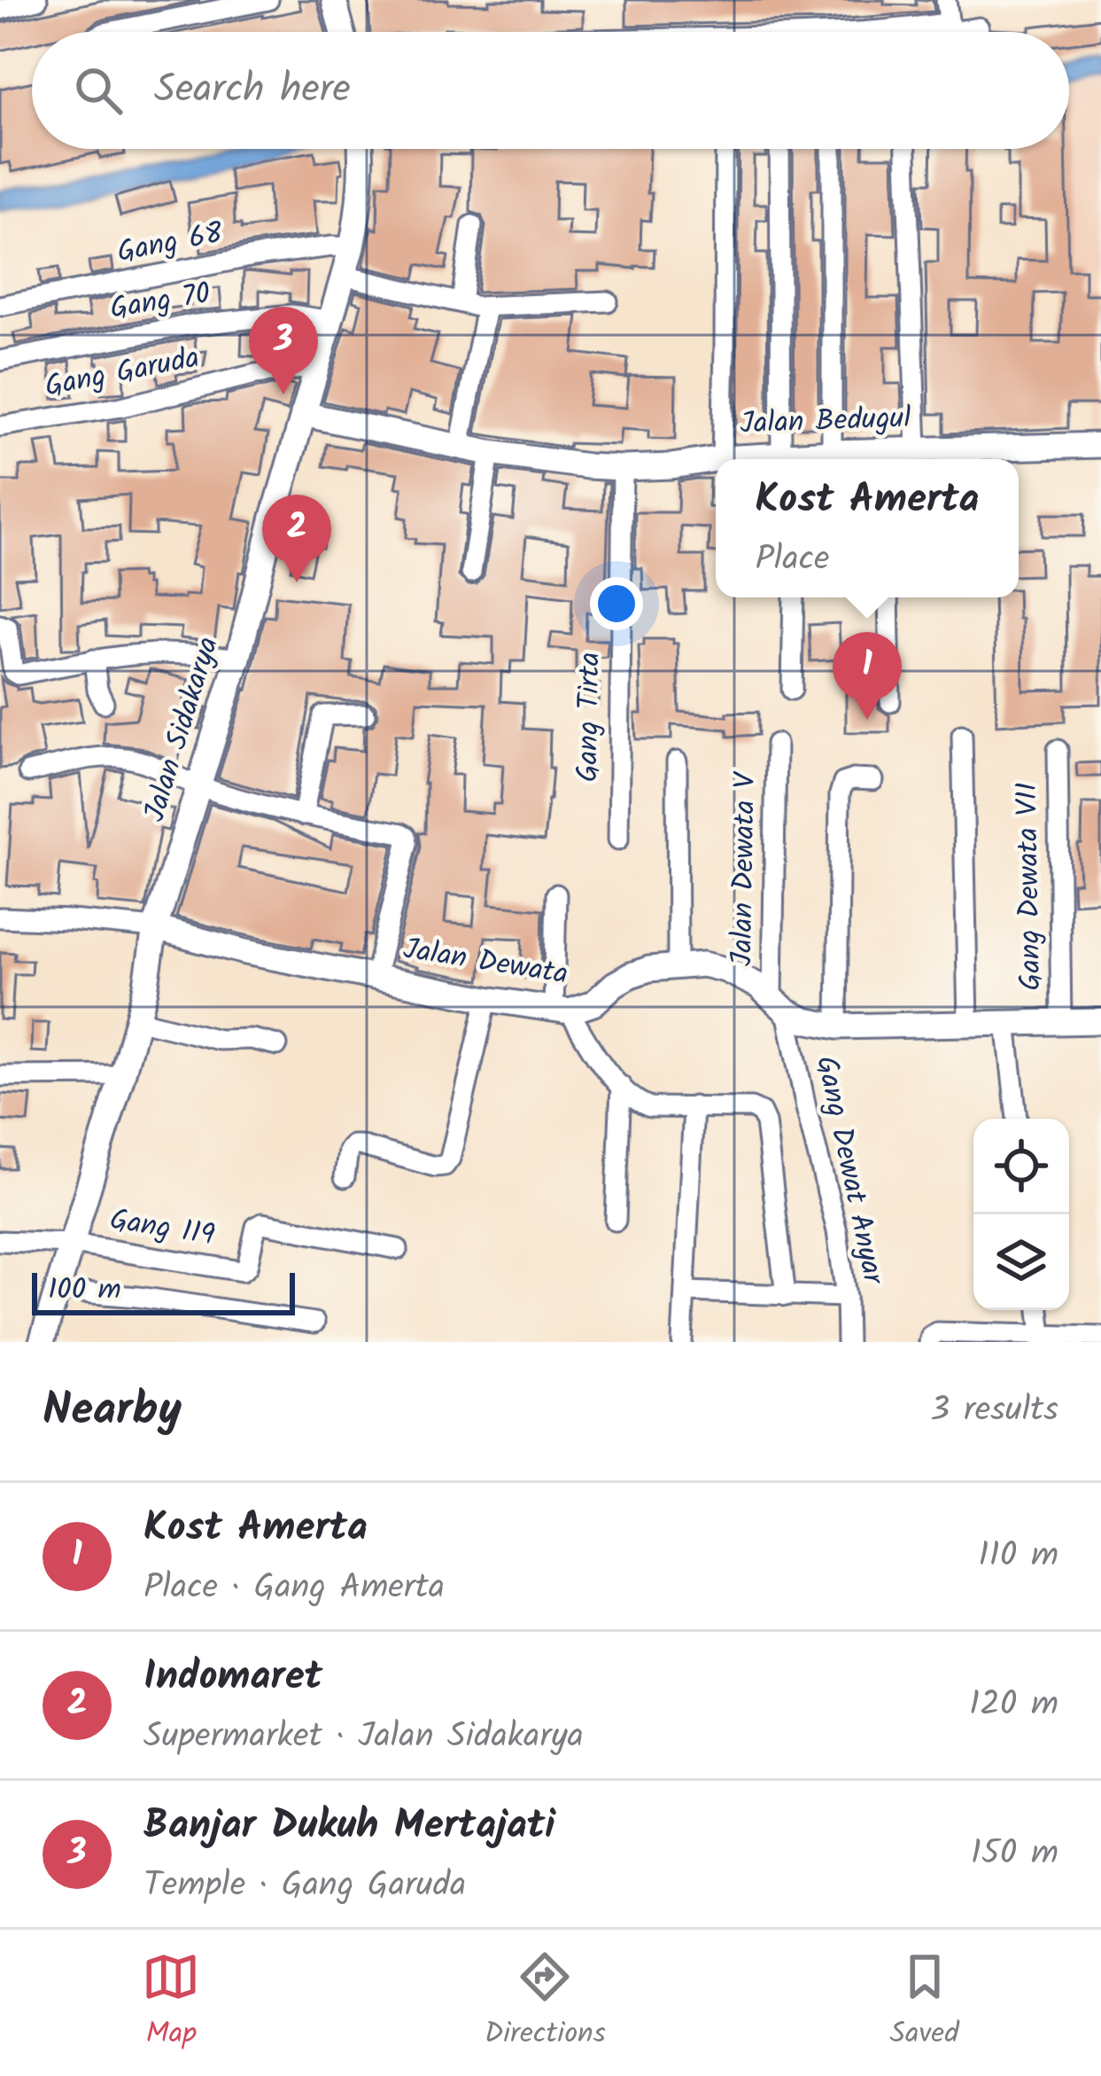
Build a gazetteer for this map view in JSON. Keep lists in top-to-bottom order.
{
  "streets": {
    "street": [
      "Gang 68",
      "Gang 70",
      "Gang Garuda",
      "Jalan Bedugul",
      "Gang Tirta",
      "Jalan Sidakarya",
      "Jalan Dewata V",
      "Gang Dewata VII",
      "Jalan Dewata",
      "Gang Dewat Anyar",
      "Gang 119"
    ]
  },
  "crossings": [
    ["Gang 68", "Jalan Sidakarya"],
    ["Gang 70", "Jalan Sidakarya"],
    ["Gang Garuda", "Jalan Sidakarya"],
    ["Jalan Bedugul", "Gang Tirta"],
    ["Jalan Bedugul", "Jalan Sidakarya"],
    ["Jalan Sidakarya", "Jalan Dewata"],
    ["Jalan Sidakarya", "Gang 119"],
    ["Jalan Dewata V", "Jalan Dewata"],
    ["Jalan Dewata V", "Gang Dewat Anyar"],
    ["Gang Dewata VII", "Jalan Dewata"],
    ["Jalan Dewata", "Gang Dewat Anyar"]
  ],
  "scale_bar": "100 m",
  "page": {
    "search": "Search here",
    "pins": ["3", "2", "1"],
    "popup": ["Kost Amerta", "Place"],
    "scale": "100 m",
    "heading": ["Nearby", "3 results"],
    "list": [
      {
        "mark": "1",
        "name": "Kost Amerta",
        "note": "Place · Gang Amerta",
        "value": "110 m"
      },
      {
        "mark": "2",
        "name": "Indomaret",
        "note": "Supermarket · Jalan Sidakarya",
        "value": "120 m"
      },
      {
        "mark": "3",
        "name": "Banjar Dukuh Mertajati",
        "note": "Temple · Gang Garuda",
        "value": "150 m"
      }
    ],
    "nav": ["Map", "Directions", "Saved"]
  }
}
